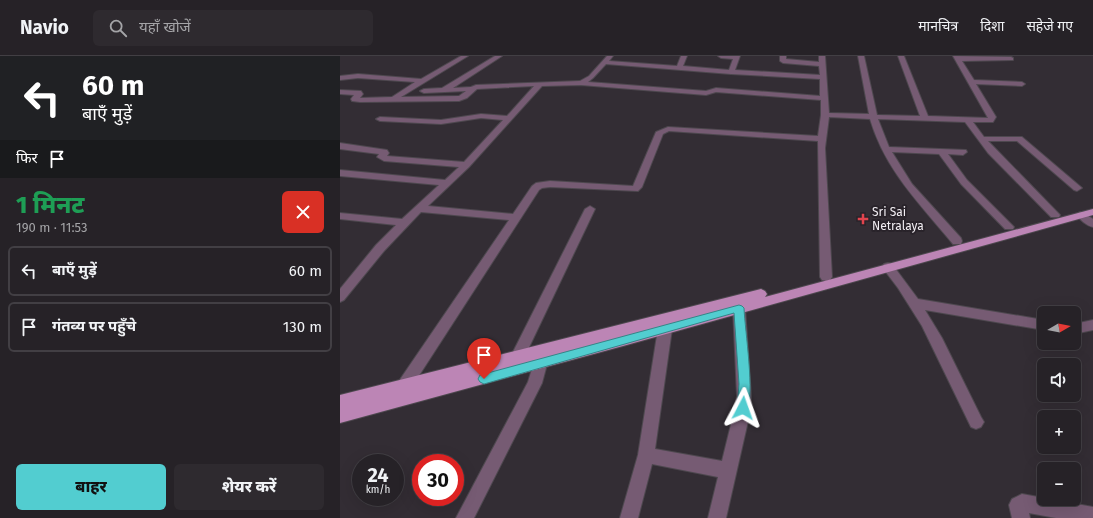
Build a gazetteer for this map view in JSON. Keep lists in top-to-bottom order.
{
  "places": {
    "health": ["Sri Sai Netralaya"]
  },
  "north": "right",
  "page": {
    "header": "Navio",
    "search": "यहाँ खोजें",
    "nav": ["मानचित्र", "दिशा", "सहेजे गए"],
    "turn": ["60 m", "बाएँ मुड़ें"],
    "then": "फिर",
    "heading": ["1 मिनट", "190 m · 11:53"],
    "list": [
      {
        "name": "बाएँ मुड़ें",
        "value": "60 m"
      },
      {
        "name": "गंतव्य पर पहुँचे",
        "value": "130 m"
      }
    ],
    "map_buttons": ["+", "−"],
    "speed": "24 km/h",
    "limit": "30",
    "buttons": ["बाहर", "शेयर करें"]
  }
}
